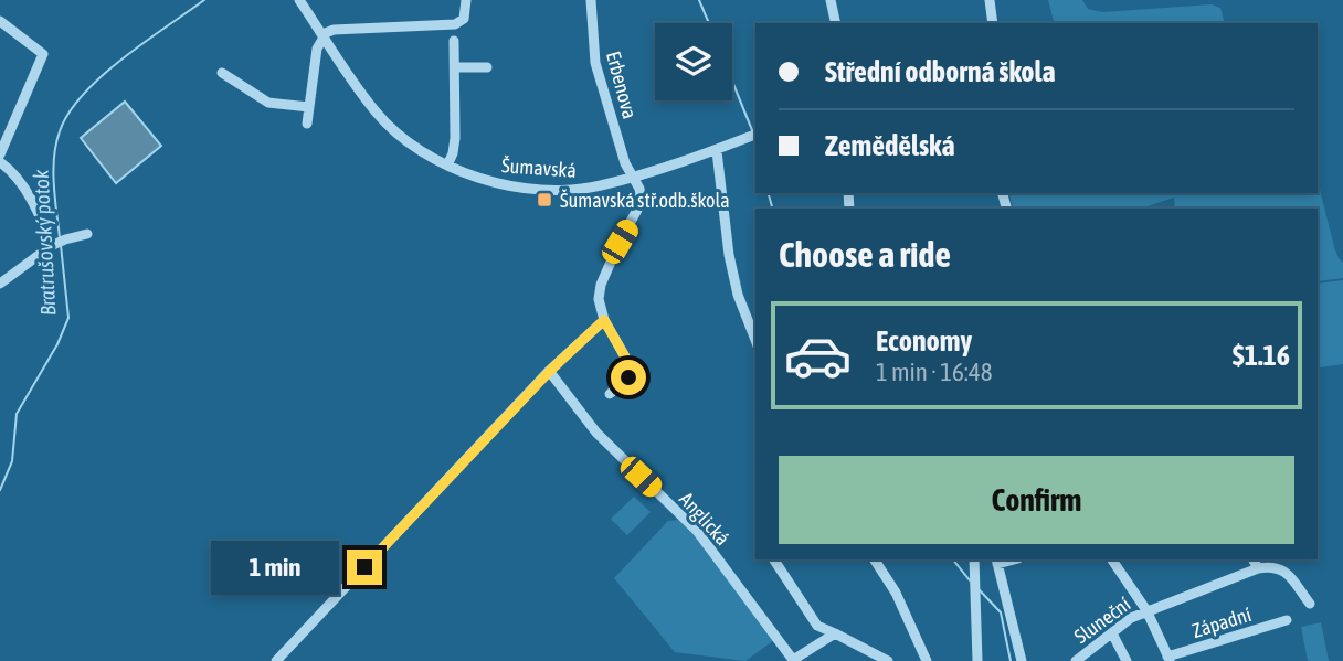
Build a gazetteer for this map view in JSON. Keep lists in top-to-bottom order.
{
  "streets": {
    "street": [
      "Erbenova",
      "Šumavská",
      "Anglická",
      "Sluneční",
      "Západní"
    ]
  },
  "crossings": [
    ["Erbenova", "Šumavská"]
  ],
  "water": ["Bratrušovský potok"],
  "places": {
    "transit": ["Šumavská stř.odb.škola"]
  },
  "page": {
    "banner": ["Střední odborná škola", "Zemědělská"],
    "heading": "Choose a ride",
    "list": [
      {
        "name": "Economy",
        "note": "1 min · 16:48",
        "value": "$1.16"
      }
    ],
    "buttons": "Confirm",
    "bubble": "1 min"
  }
}
